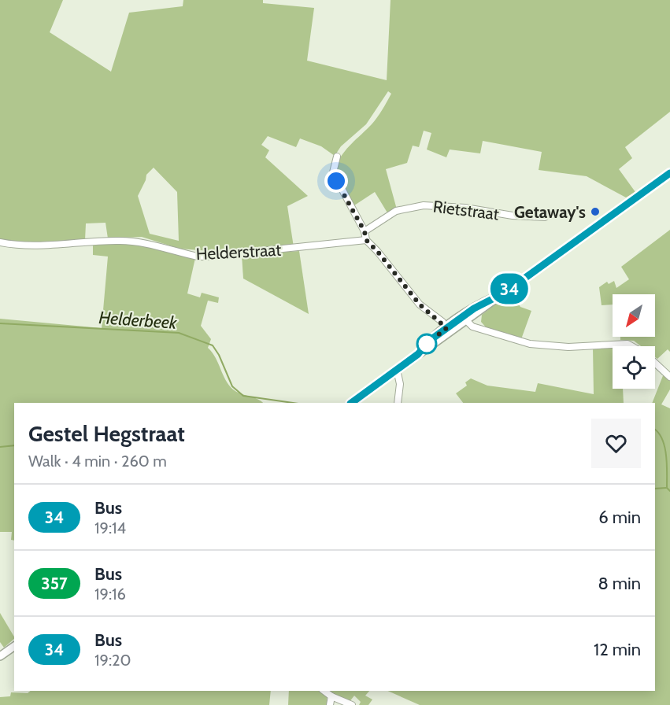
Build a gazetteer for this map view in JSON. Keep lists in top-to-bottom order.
{
  "streets": {
    "street": ["Rietstraat", "Helderstraat"]
  },
  "water": ["Helderbeek"],
  "places": ["Getaway's"],
  "lines": ["bus line 34"],
  "north": "bottom left",
  "page": {
    "on_map": "34",
    "heading": ["Gestel Hegstraat", "Walk · 4 min · 260 m"],
    "list": [
      {
        "mark": "34",
        "name": "Bus",
        "note": "19:14",
        "value": "6 min"
      },
      {
        "mark": "357",
        "name": "Bus",
        "note": "19:16",
        "value": "8 min"
      },
      {
        "mark": "34",
        "name": "Bus",
        "note": "19:20",
        "value": "12 min"
      }
    ]
  }
}
